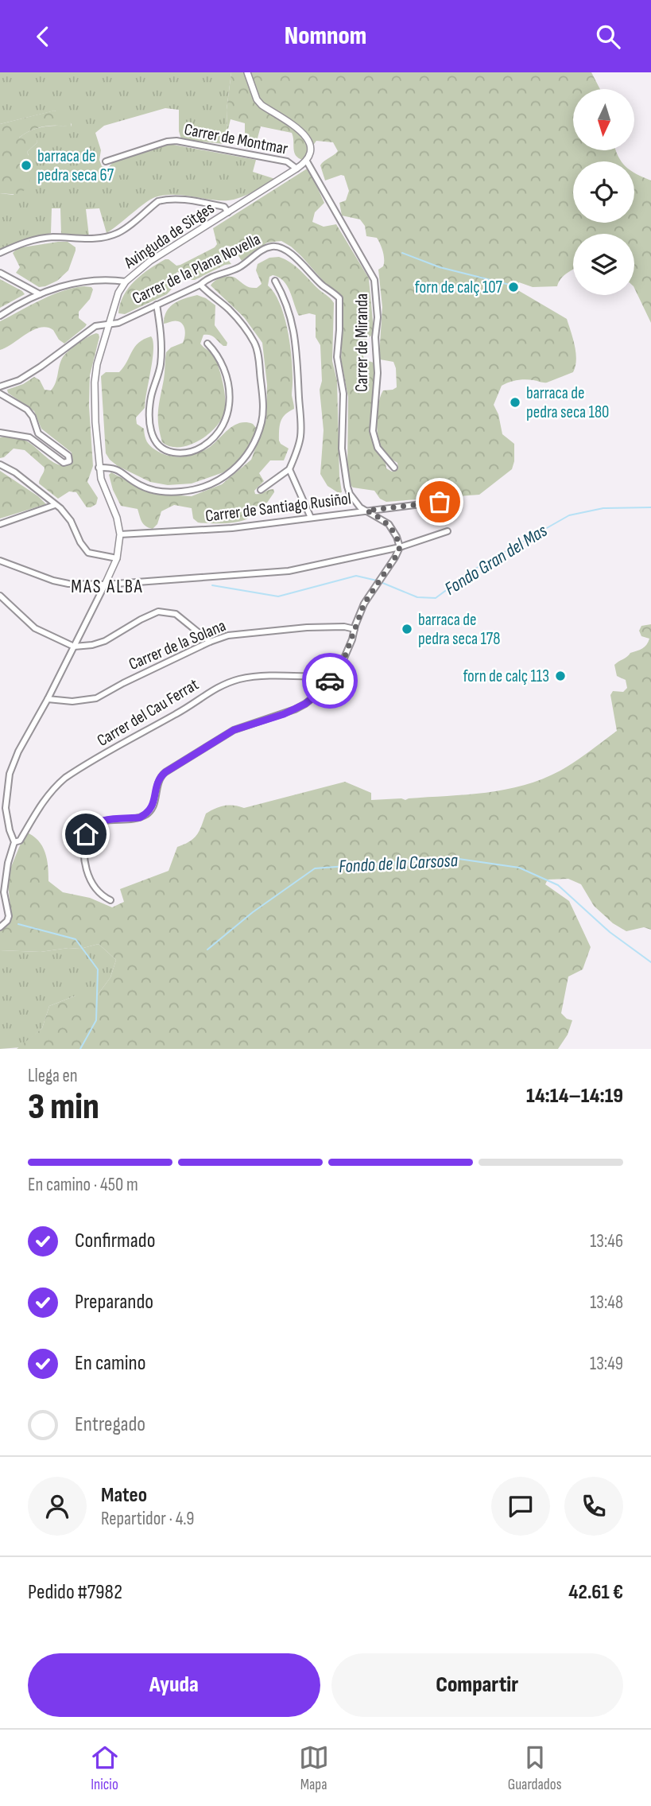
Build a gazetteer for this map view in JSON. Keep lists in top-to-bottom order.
{
  "streets": {
    "street": [
      "Carrer de Montmar",
      "Avinguda de Sitges",
      "Carrer de la Plana Novella",
      "Carrer de Miranda",
      "Carrer de Santiago Rusiñol",
      "Carrer de la Solana",
      "Carrer del Cau Ferrat"
    ]
  },
  "crossings": [
    ["Carrer de Montmar", "Avinguda de Sitges"],
    ["Avinguda de Sitges", "Carrer de la Plana Novella"],
    ["Avinguda de Sitges", "Carrer de Miranda"],
    ["Avinguda de Sitges", "Carrer de Santiago Rusiñol"],
    ["Avinguda de Sitges", "Carrer de la Solana"],
    ["Avinguda de Sitges", "Carrer del Cau Ferrat"],
    ["Carrer de la Plana Novella", "Carrer de Santiago Rusiñol"]
  ],
  "districts": ["MAS ALBA"],
  "water": ["Fondo Gran del Mas", "Fondo de la Carsosa"],
  "places": [
    "barraca de pedra seca 67",
    "forn de calç 107",
    "barraca de pedra seca 180",
    "barraca de pedra seca 178",
    "forn de calç 113"
  ],
  "north": "bottom",
  "page": {
    "header": "Nomnom",
    "heading": ["3 min", "Llega en", "14:14–14:19"],
    "panel": [
      "Mateo",
      "Repartidor · 4.9",
      "Pedido #7982",
      "42.61 €"
    ],
    "bar": "En camino · 450 m",
    "list": [
      ["Confirmado", "13:46"],
      ["Preparando", "13:48"],
      ["En camino", "13:49"],
      "Entregado"
    ],
    "buttons": ["Ayuda", "Compartir"],
    "tabs": ["Inicio", "Mapa", "Guardados"]
  }
}
